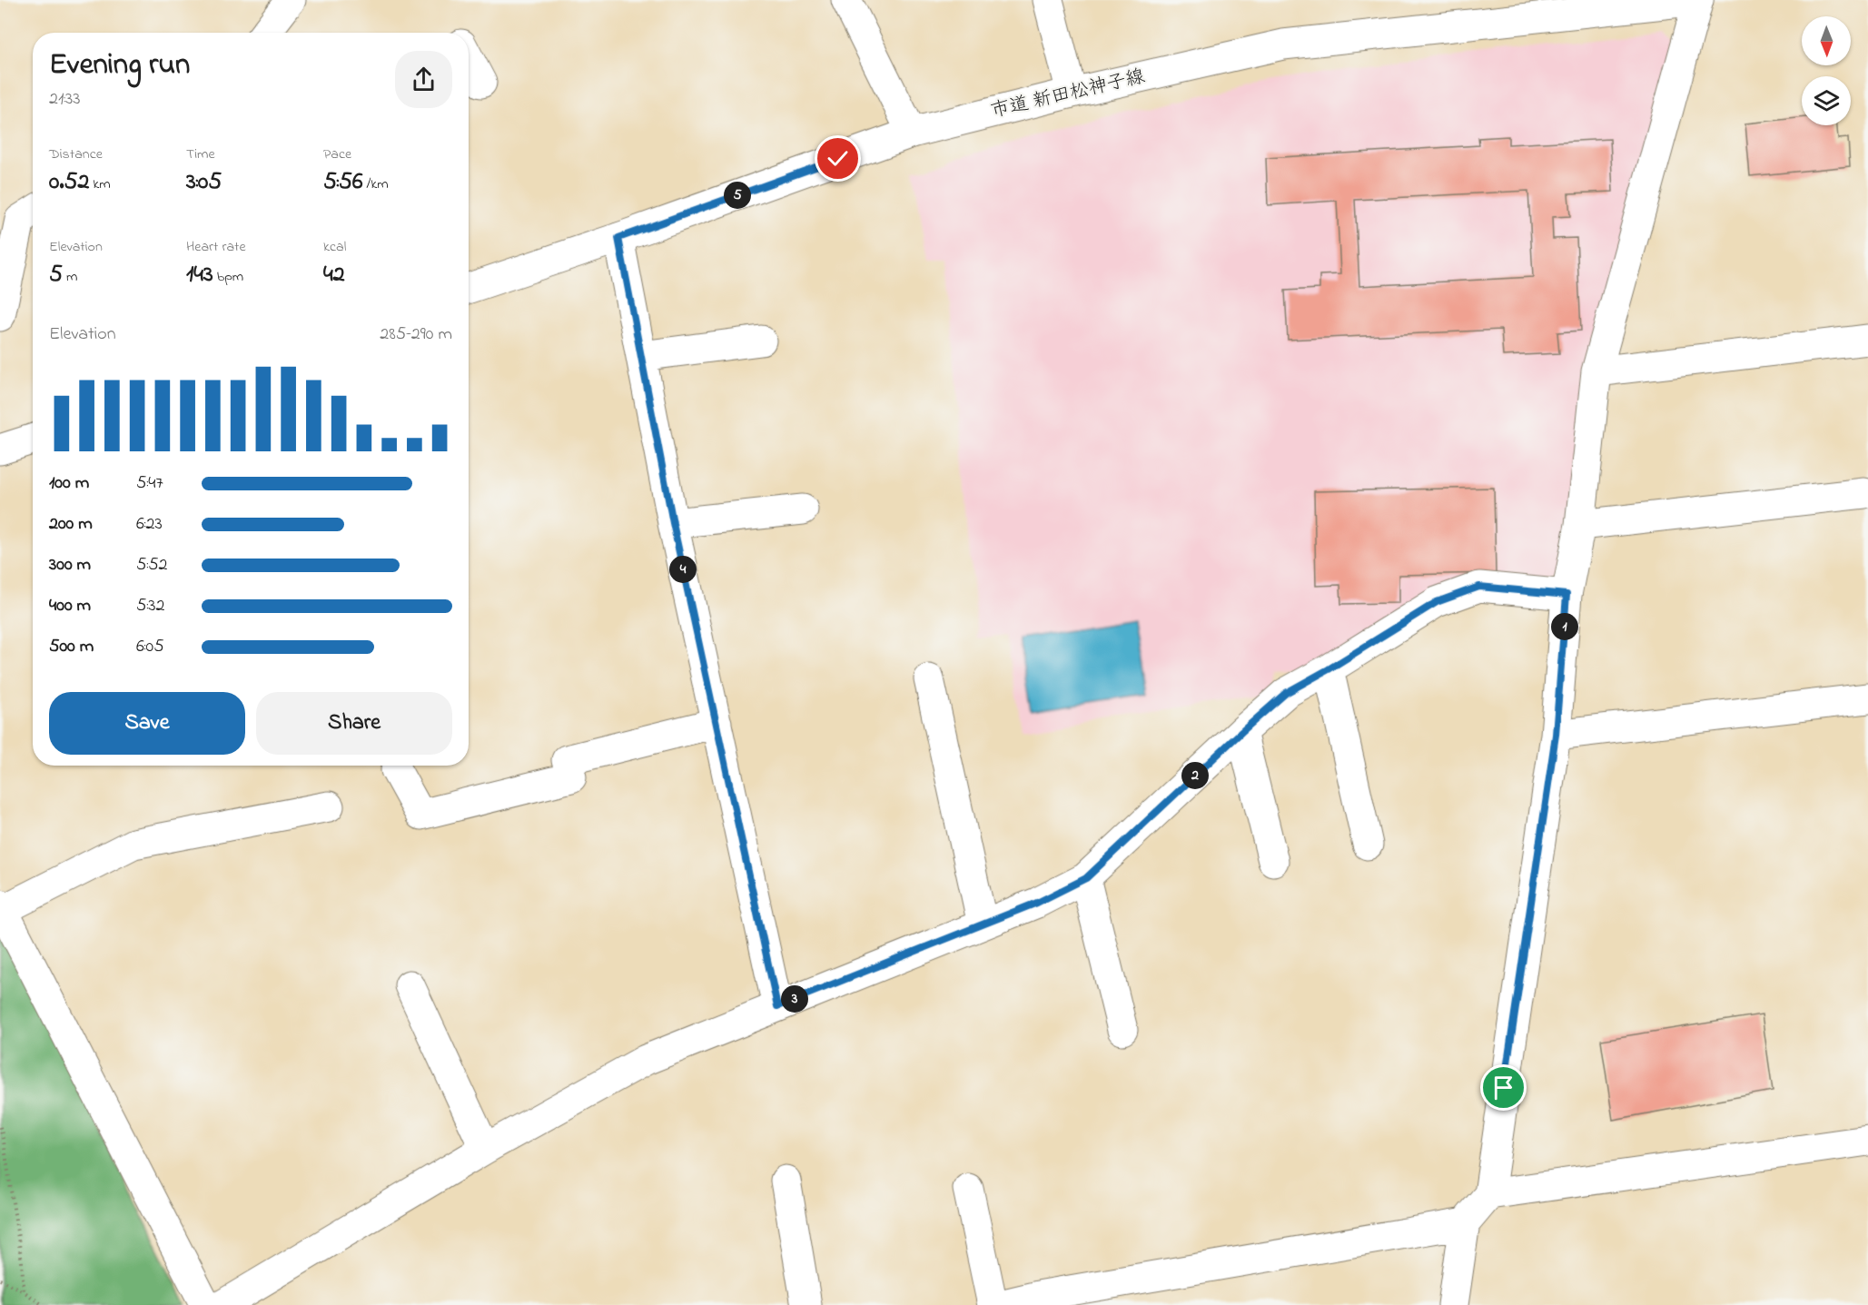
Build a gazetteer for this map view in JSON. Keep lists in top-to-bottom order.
{
  "streets": {
    "street": ["市道 新田松神子線"]
  },
  "north": "bottom",
  "page": {
    "heading": ["Evening run", "21:33"],
    "stats": [
      ["Distance", "0.52 km"],
      ["Time", "3:05"],
      ["Pace", "5:56 /km"],
      ["Elevation", "5 m"],
      ["Heart rate", "143 bpm"],
      ["kcal", "42"]
    ],
    "pins": [
      "5",
      "4",
      "1",
      "2",
      "3"
    ],
    "chart": ["Elevation", "285–290 m"],
    "list": [
      {
        "name": "100 m",
        "note": "5:47"
      },
      {
        "name": "200 m",
        "note": "6:23"
      },
      {
        "name": "300 m",
        "note": "5:52"
      },
      {
        "name": "400 m",
        "note": "5:32"
      },
      {
        "name": "500 m",
        "note": "6:05"
      }
    ],
    "buttons": ["Save", "Share"]
  }
}
